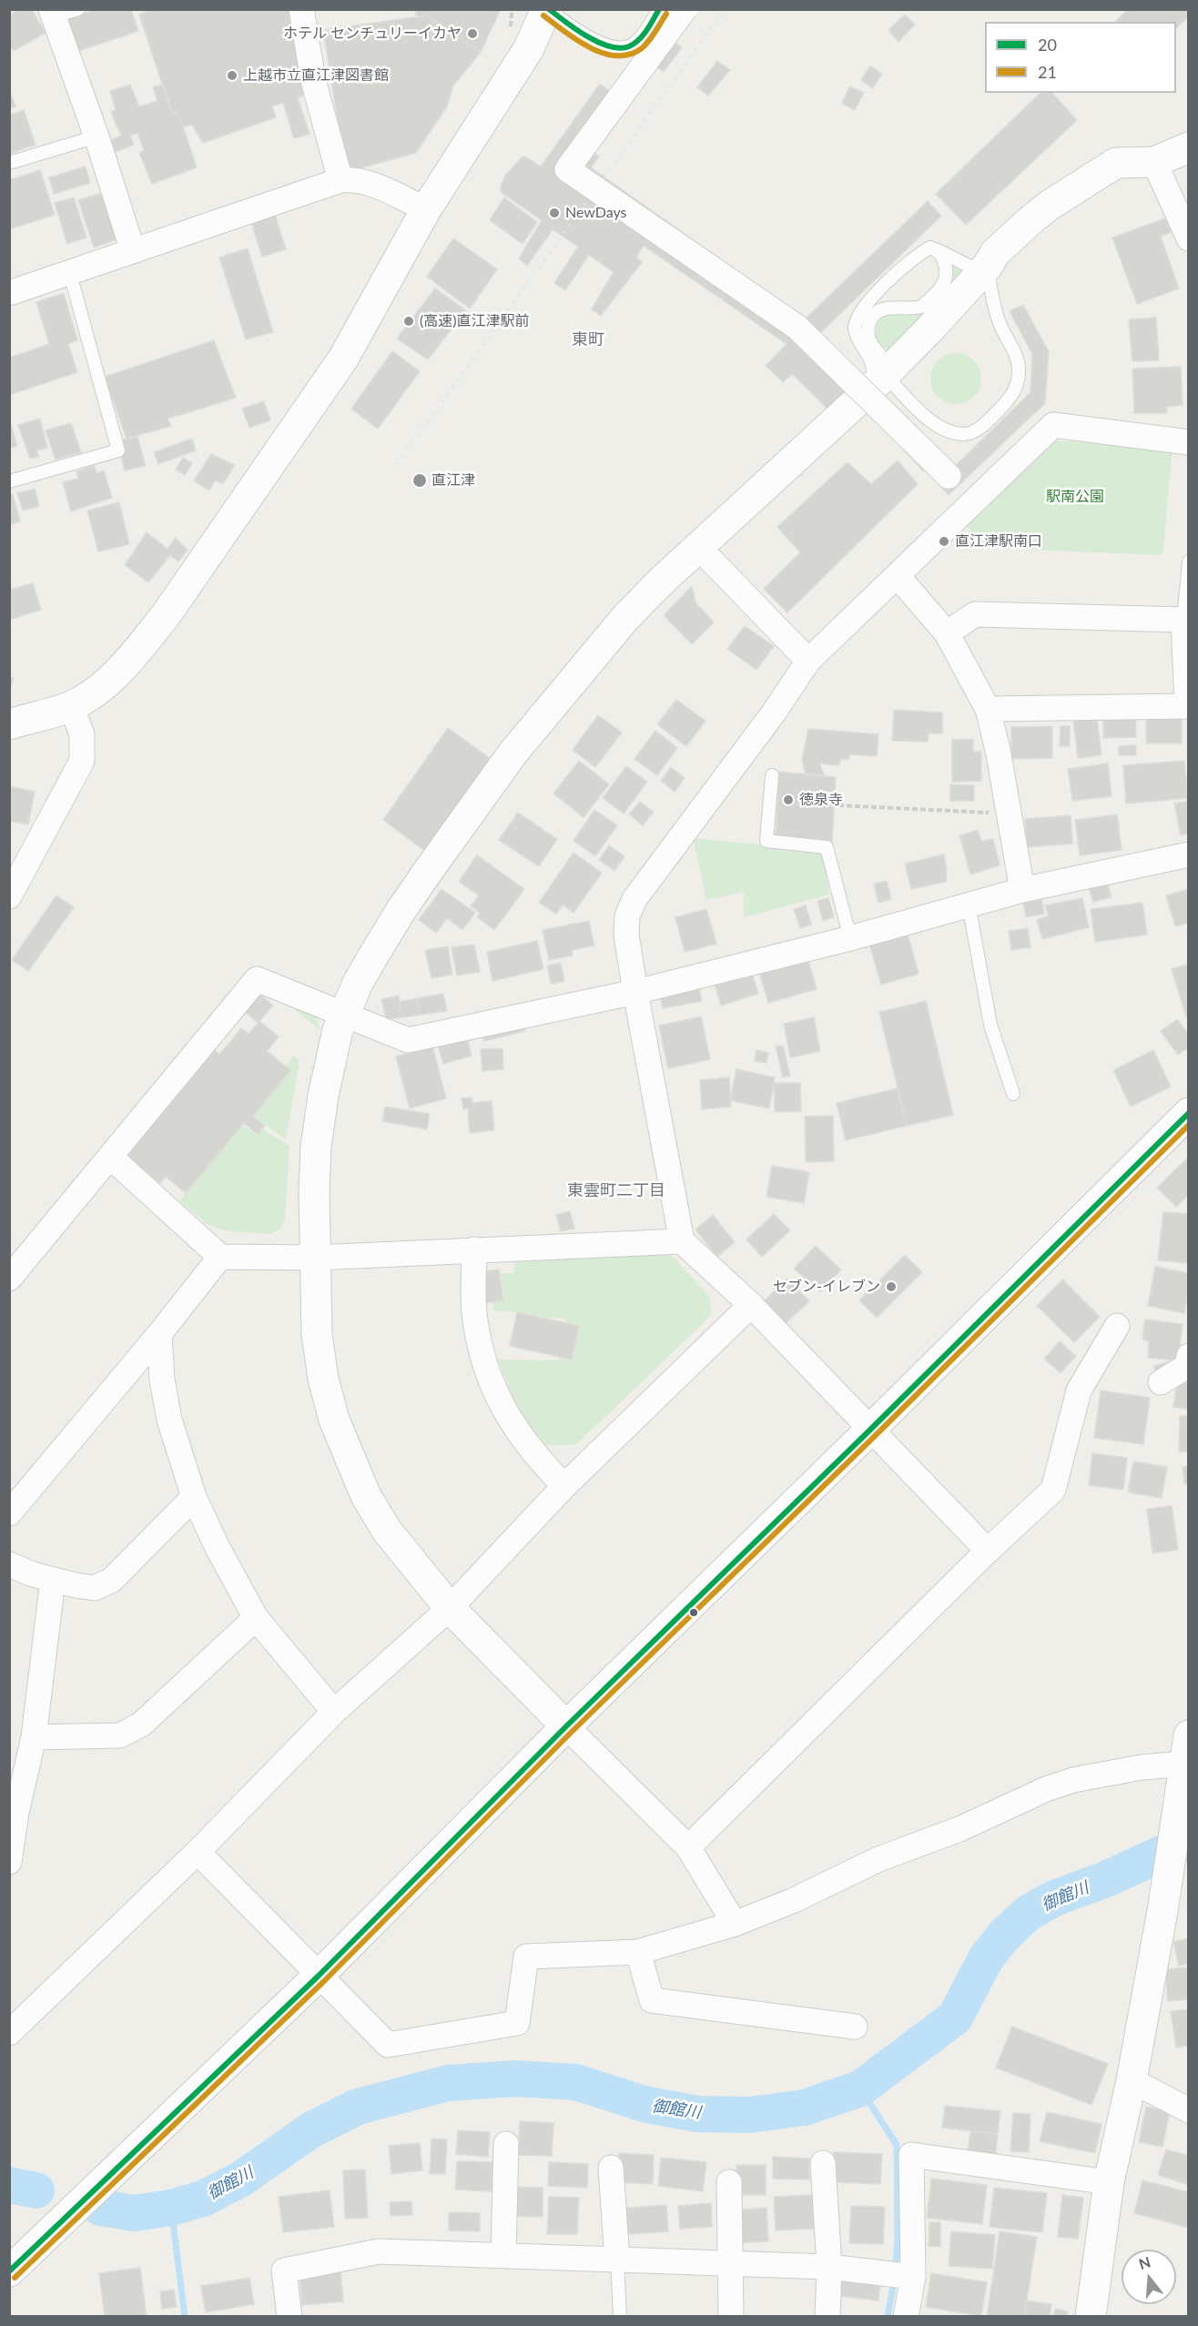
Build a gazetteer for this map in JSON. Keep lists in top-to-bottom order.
{
  "districts": ["東町", "東雲町二丁目"],
  "water": ["御館川"],
  "parks": ["駅南公園"],
  "places": [
    "ホテル センチュリーイカヤ",
    "上越市立直江津図書館",
    "NewDays",
    "(高速)直江津駅前",
    "直江津",
    "直江津駅南口",
    "徳泉寺",
    "セブン-イレブン"
  ],
  "lines": ["transit line 20", "transit line 21"],
  "legend": ["20", "21"],
  "north": "top"
}
